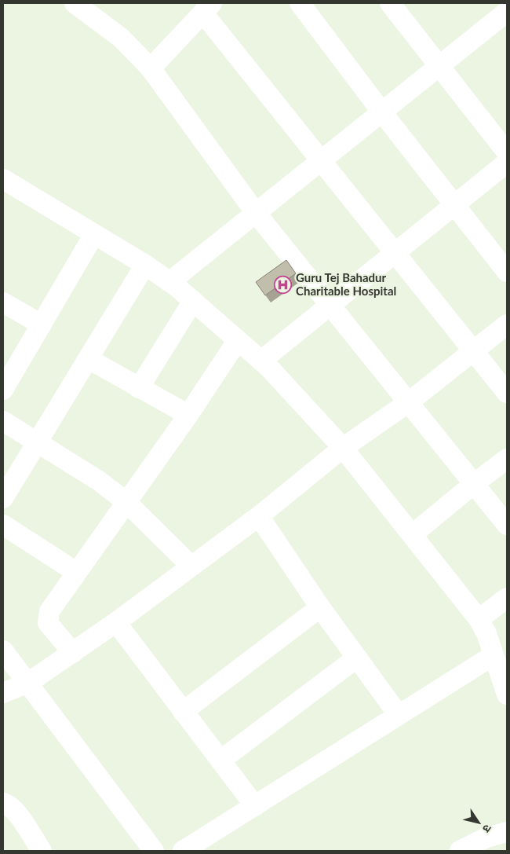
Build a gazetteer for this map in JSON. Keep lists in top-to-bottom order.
{
  "places": {
    "hospital": ["Guru Tej Bahadur Charitable Hospital"]
  },
  "north": "bottom right"
}
